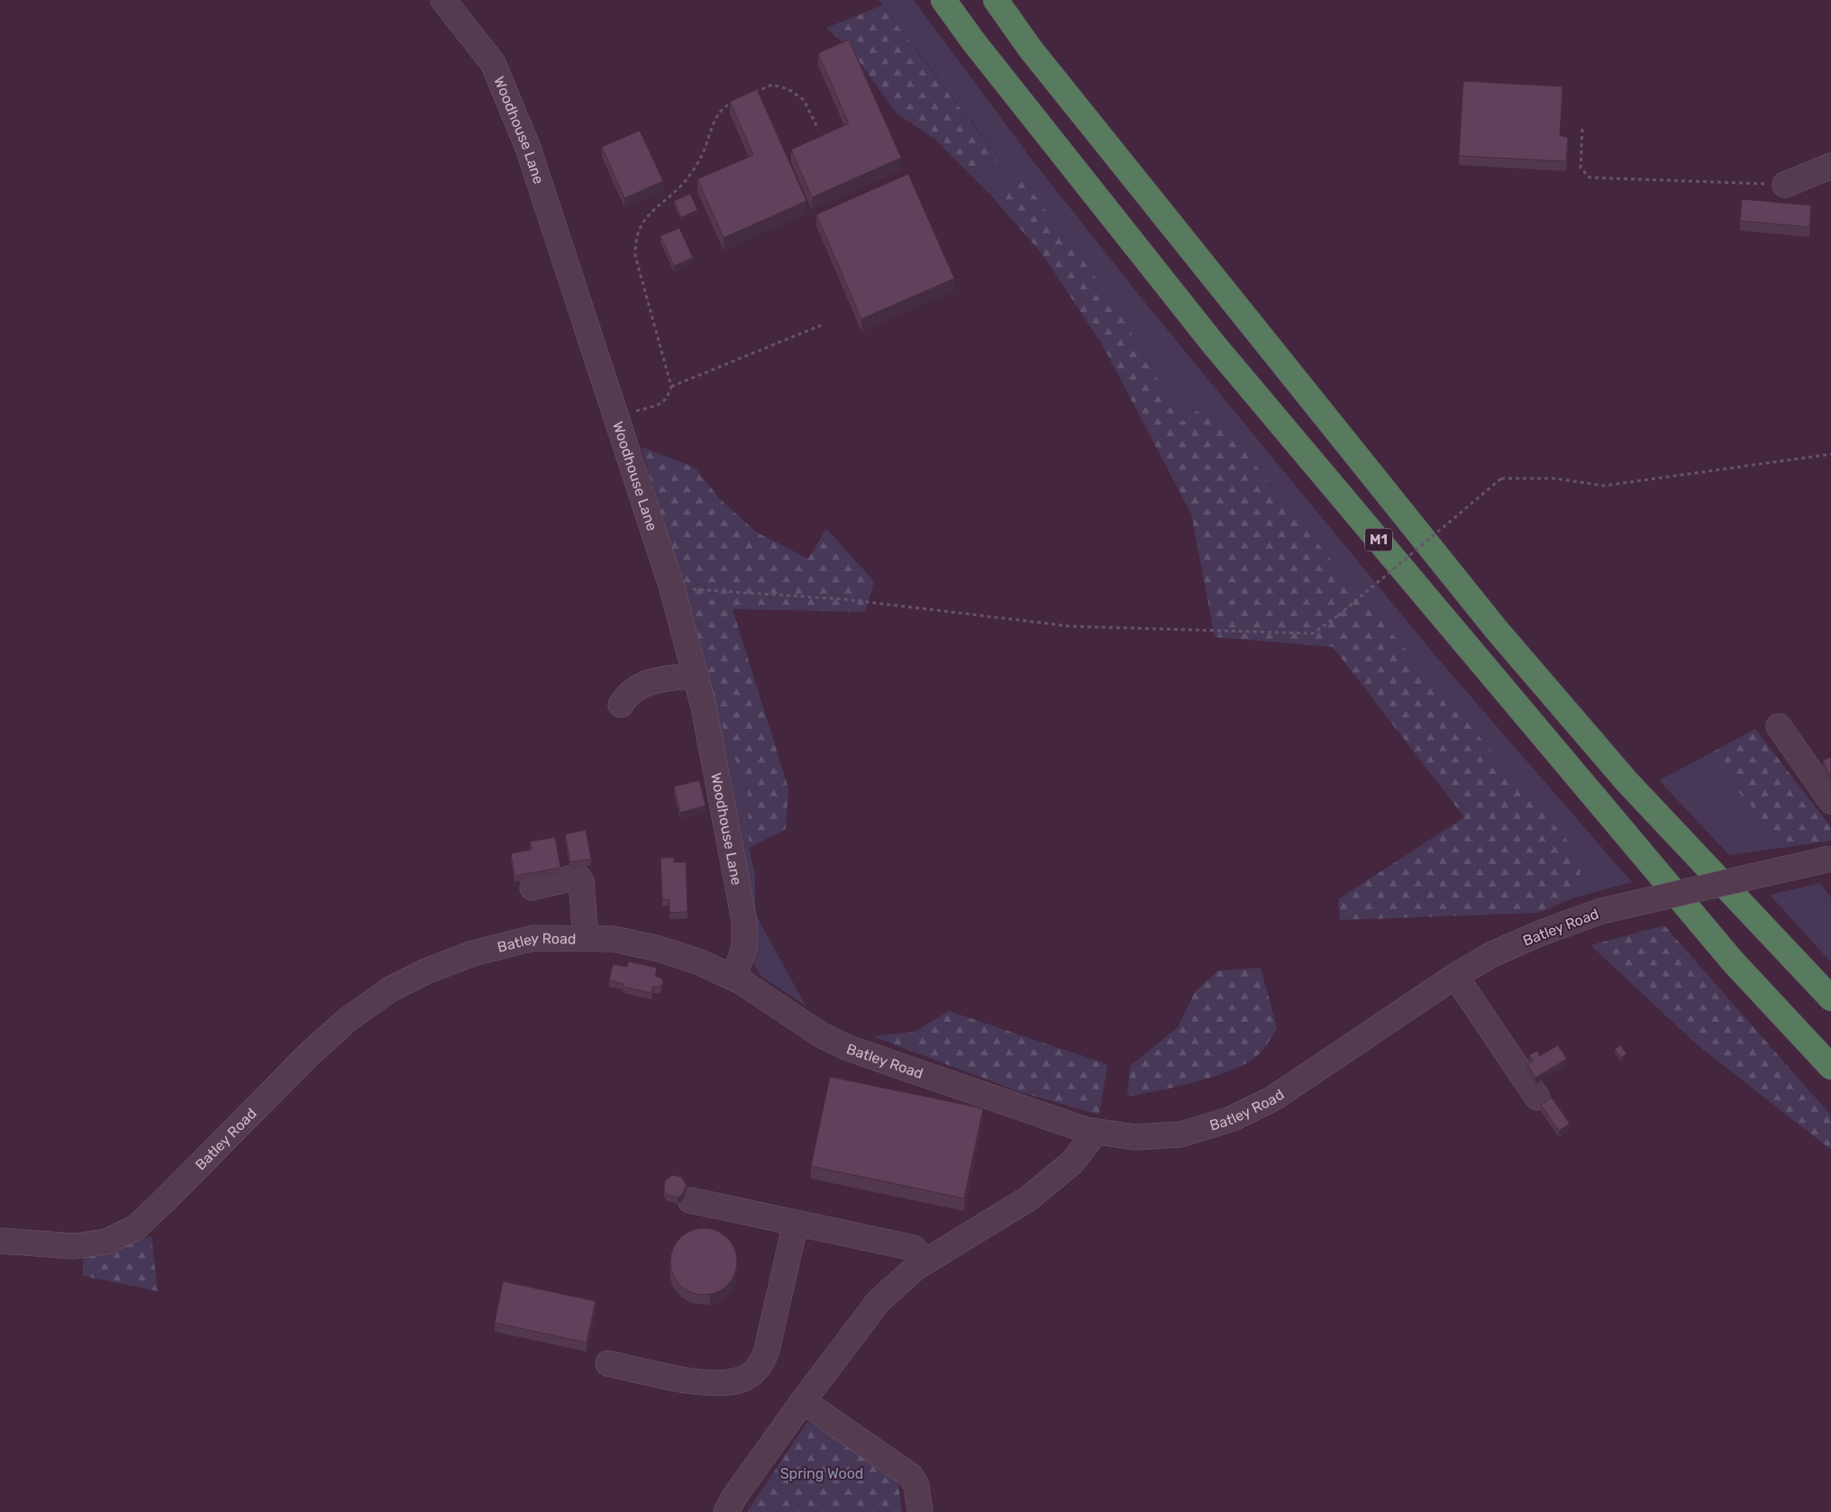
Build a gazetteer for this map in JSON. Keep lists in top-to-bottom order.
{
  "streets": {
    "highway": ["M1"],
    "street": ["Woodhouse Lane", "Batley Road"]
  },
  "crossings": [
    ["Woodhouse Lane", "Batley Road"]
  ],
  "parks": ["Spring Wood"]
}
